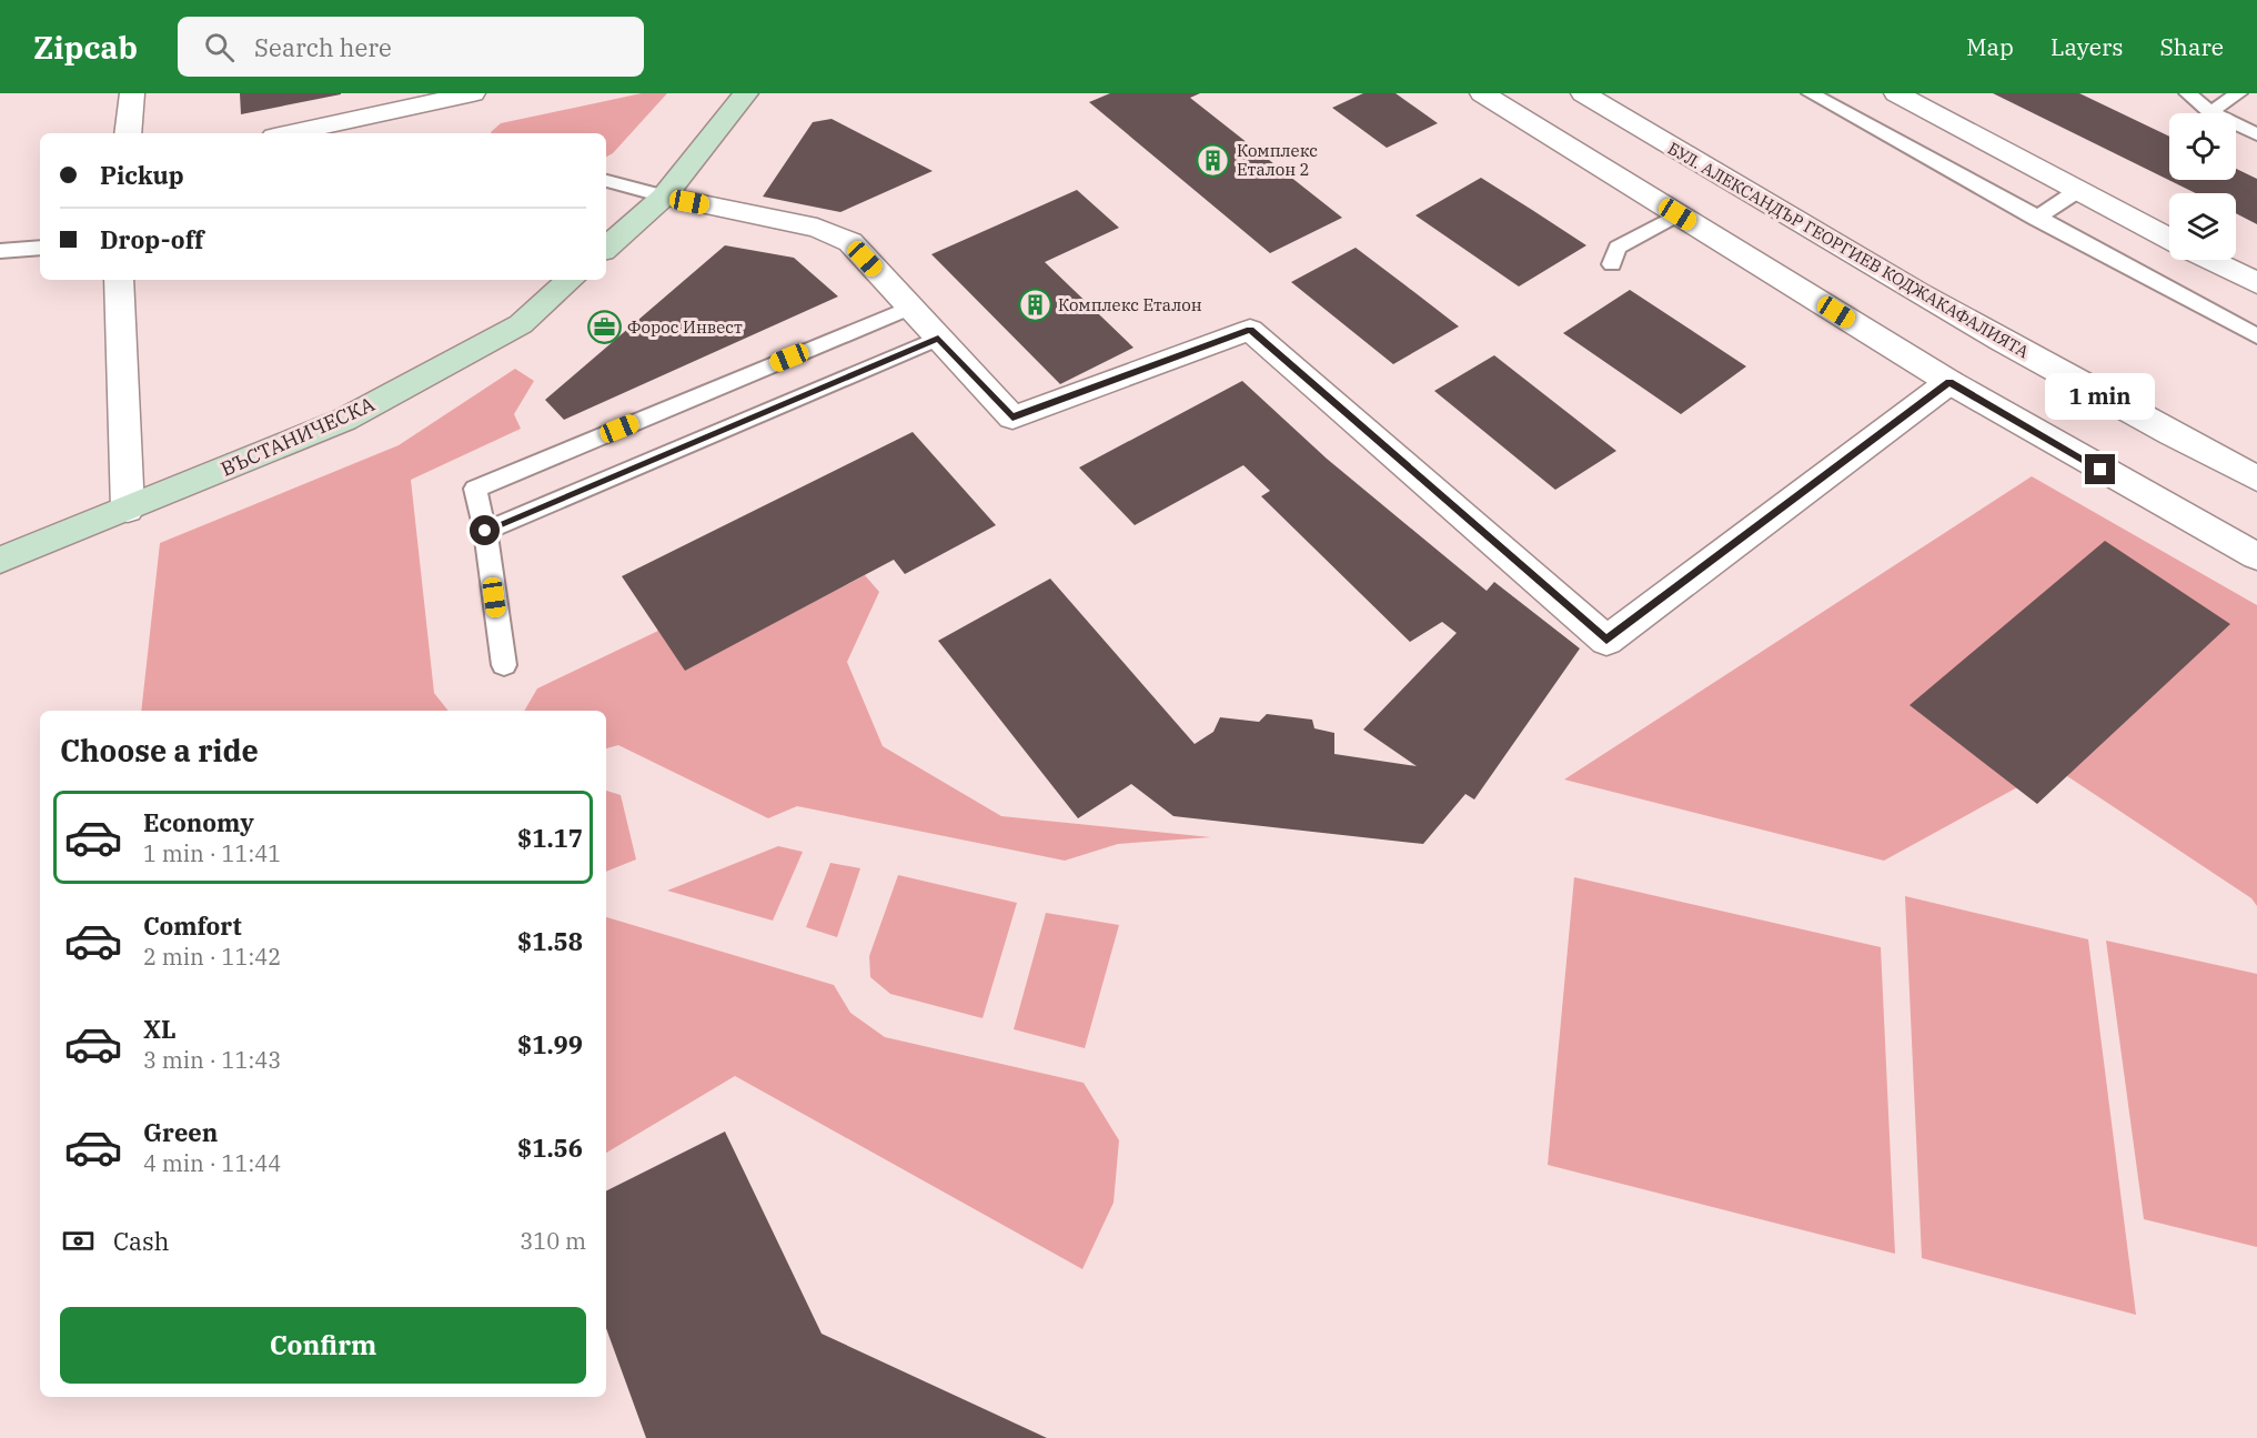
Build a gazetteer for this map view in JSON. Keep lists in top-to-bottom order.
{
  "streets": {
    "main road": ["ВЪСТАНИЧЕСКА"],
    "street": ["БУЛ. АЛЕКСАНДЪР ГЕОРГИЕВ КОДЖАКАФАЛИЯТА"]
  },
  "places": {
    "building": ["Комплекс Еталон 2", "Комплекс Еталон"],
    "office": ["Форос Инвест"]
  },
  "page": {
    "header": "Zipcab",
    "search": "Search here",
    "nav": ["Map", "Layers", "Share"],
    "banner": ["Pickup", "Drop-off"],
    "bubble": "1 min",
    "heading": "Choose a ride",
    "list": [
      {
        "name": "Economy",
        "note": "1 min · 11:41",
        "value": "$1.17"
      },
      {
        "name": "Comfort",
        "note": "2 min · 11:42",
        "value": "$1.58"
      },
      {
        "name": "XL",
        "note": "3 min · 11:43",
        "value": "$1.99"
      },
      {
        "name": "Green",
        "note": "4 min · 11:44",
        "value": "$1.56"
      }
    ],
    "pay": ["Cash", "310 m"],
    "buttons": "Confirm"
  }
}
